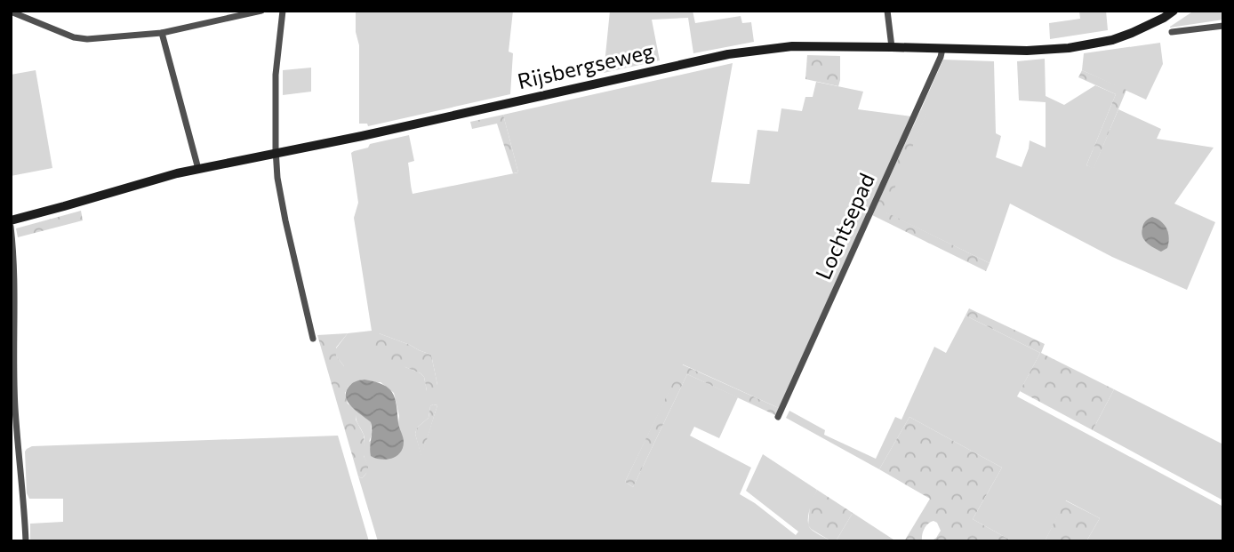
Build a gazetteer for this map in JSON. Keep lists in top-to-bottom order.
{
  "streets": {
    "main road": ["Rijsbergseweg"],
    "street": ["Lochtsepad"]
  },
  "crossings": [
    ["Rijsbergseweg", "Lochtsepad"]
  ]
}
